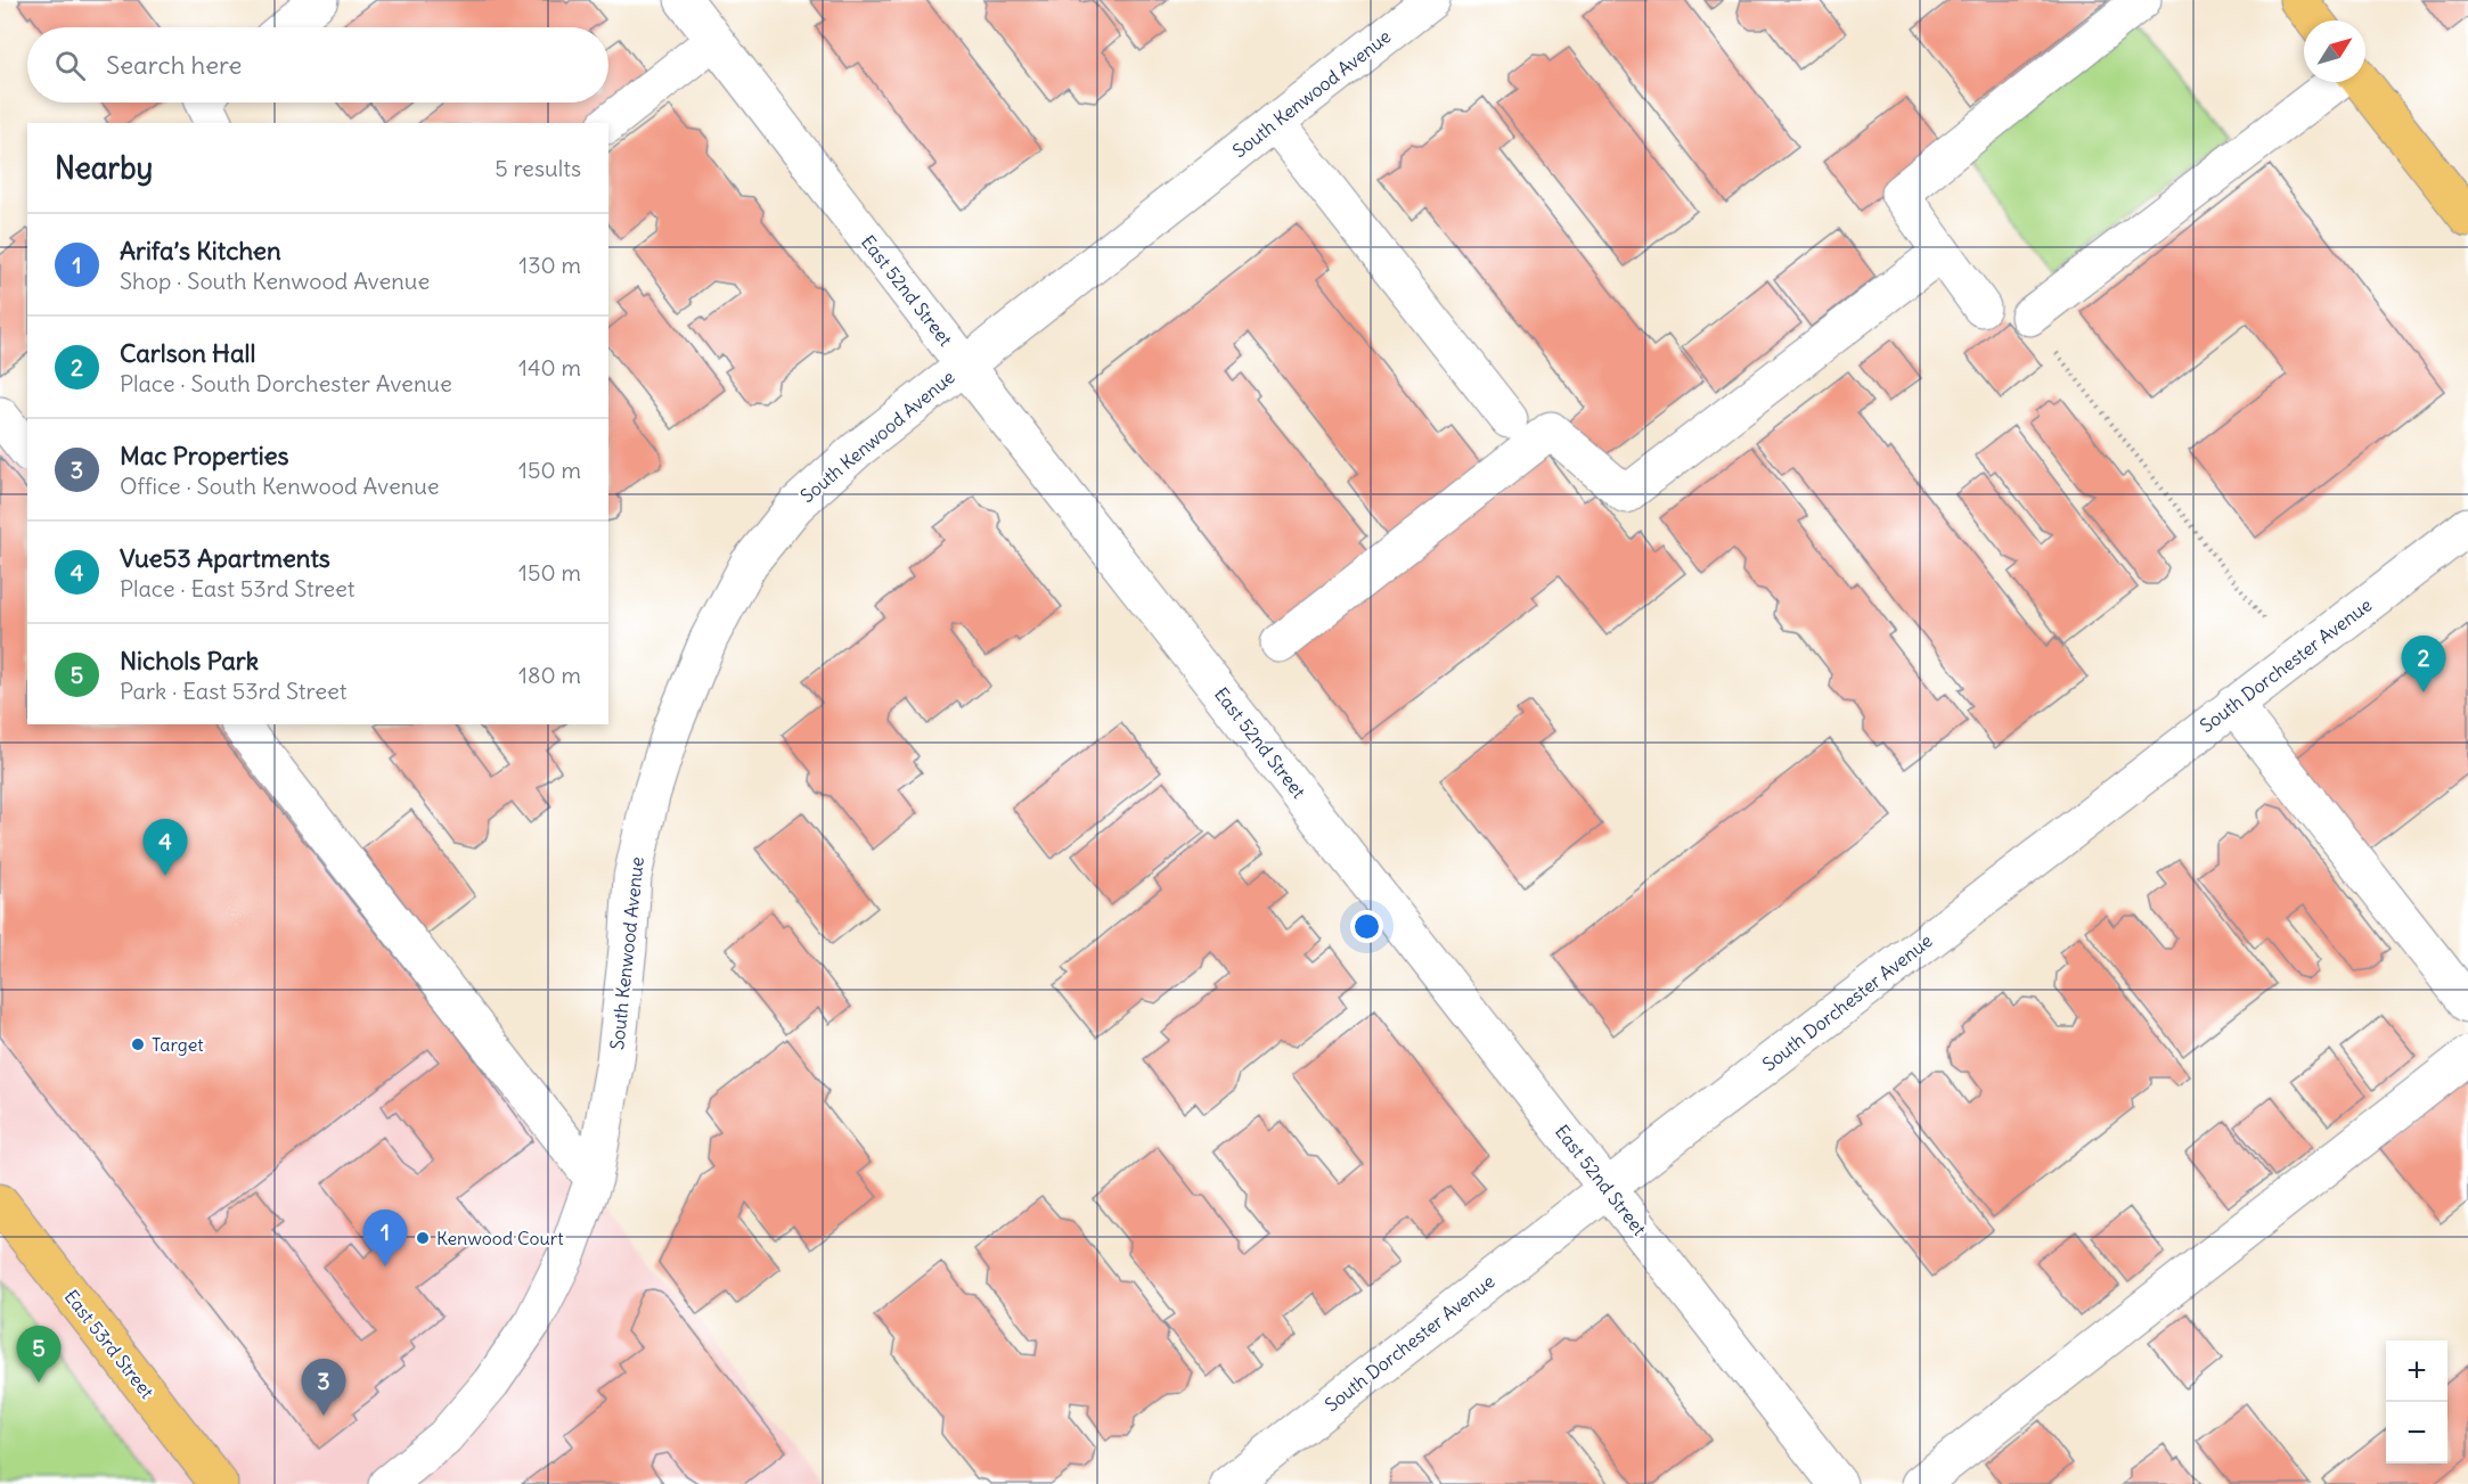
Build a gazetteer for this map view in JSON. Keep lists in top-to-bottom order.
{
  "streets": {
    "main road": ["East 53rd Street"],
    "street": ["South Kenwood Avenue", "East 52nd Street", "South Dorchester Avenue"]
  },
  "crossings": [
    ["South Kenwood Avenue", "East 52nd Street"],
    ["East 52nd Street", "South Dorchester Avenue"]
  ],
  "places": ["Target", "Kenwood Court"],
  "north": "top right",
  "page": {
    "search": "Search here",
    "heading": ["Nearby", "5 results"],
    "list": [
      {
        "mark": "1",
        "name": "Arifa’s Kitchen",
        "note": "Shop · South Kenwood Avenue",
        "value": "130 m"
      },
      {
        "mark": "2",
        "name": "Carlson Hall",
        "note": "Place · South Dorchester Avenue",
        "value": "140 m"
      },
      {
        "mark": "3",
        "name": "Mac Properties",
        "note": "Office · South Kenwood Avenue",
        "value": "150 m"
      },
      {
        "mark": "4",
        "name": "Vue53 Apartments",
        "note": "Place · East 53rd Street",
        "value": "150 m"
      },
      {
        "mark": "5",
        "name": "Nichols Park",
        "note": "Park · East 53rd Street",
        "value": "180 m"
      }
    ],
    "pins": [
      "2",
      "4",
      "1",
      "5",
      "3"
    ],
    "map_buttons": ["+", "−"]
  }
}
